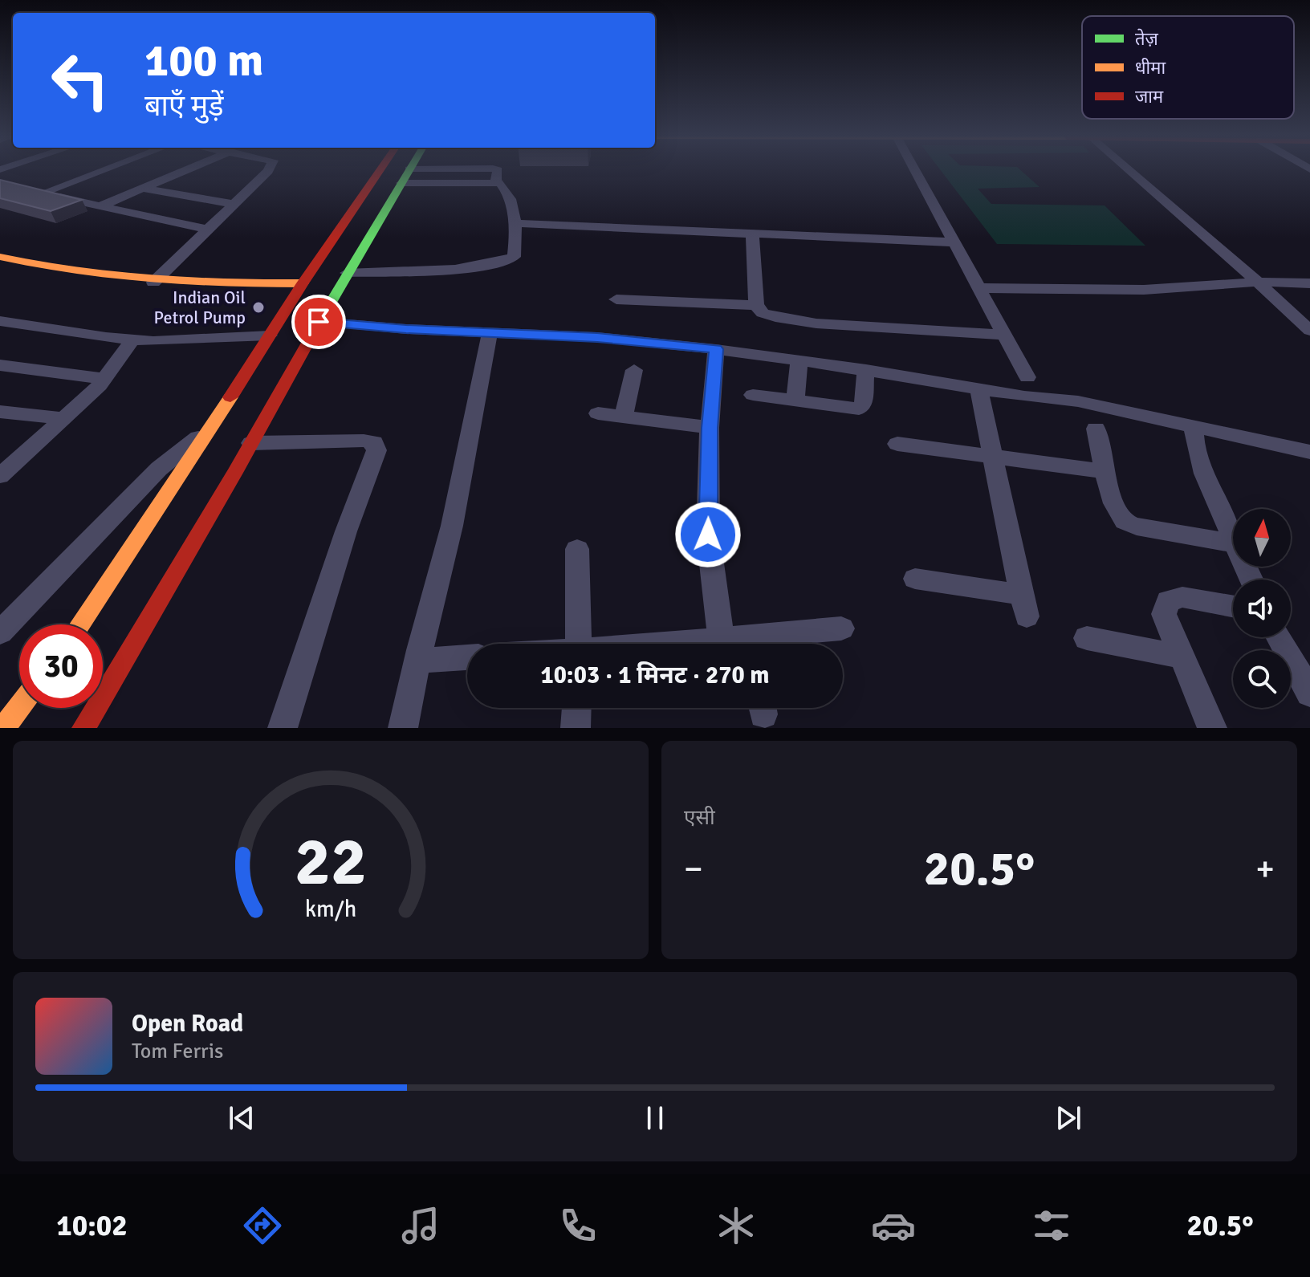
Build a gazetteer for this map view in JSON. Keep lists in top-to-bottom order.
{
  "places": ["Indian Oil Petrol Pump"],
  "legend": ["तेज़", "धीमा", "जाम"],
  "north": "top",
  "page": {
    "turn": ["100 m", "बाएँ मुड़ें"],
    "limit": "30",
    "trip": "10:03 · 1 मिनट · 270 m",
    "tile": "एसी",
    "heat": ["−", "20.5°", "+"],
    "song": ["Open Road", "Tom Ferris"],
    "tabs": ["10:02", "20.5°"],
    "gauge": ["22", "km/h"]
  }
}
